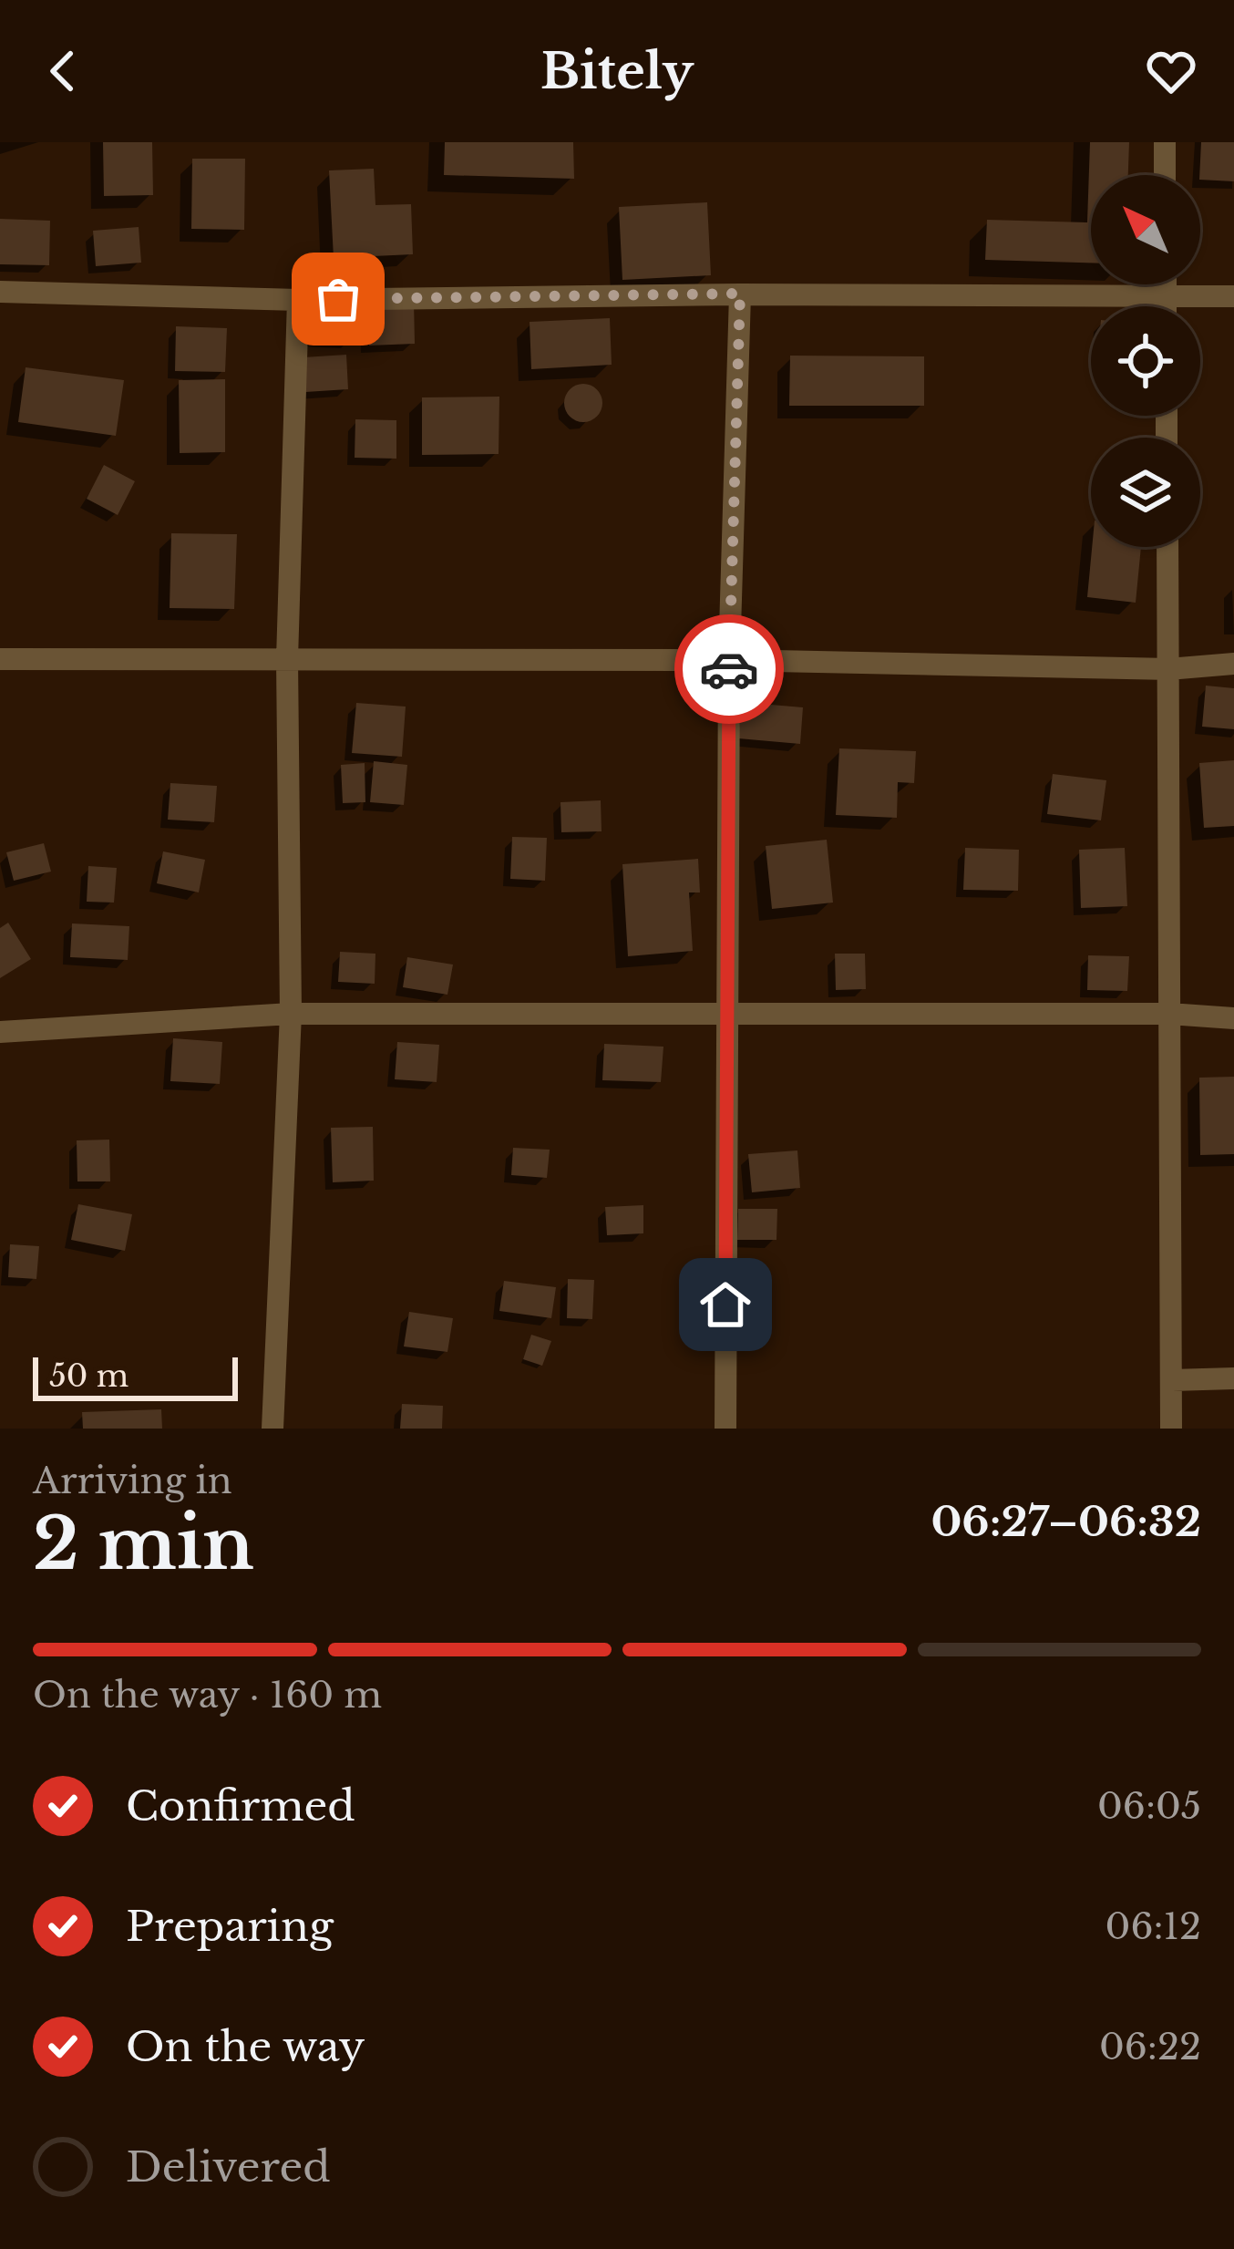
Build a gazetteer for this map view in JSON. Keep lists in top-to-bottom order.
{
  "scale_bar": "50 m",
  "north": "top left",
  "page": {
    "header": "Bitely",
    "scale": "50 m",
    "heading": ["2 min", "Arriving in", "06:27–06:32"],
    "bar": "On the way · 160 m",
    "list": [
      ["Confirmed", "06:05"],
      ["Preparing", "06:12"],
      ["On the way", "06:22"],
      "Delivered"
    ]
  }
}
